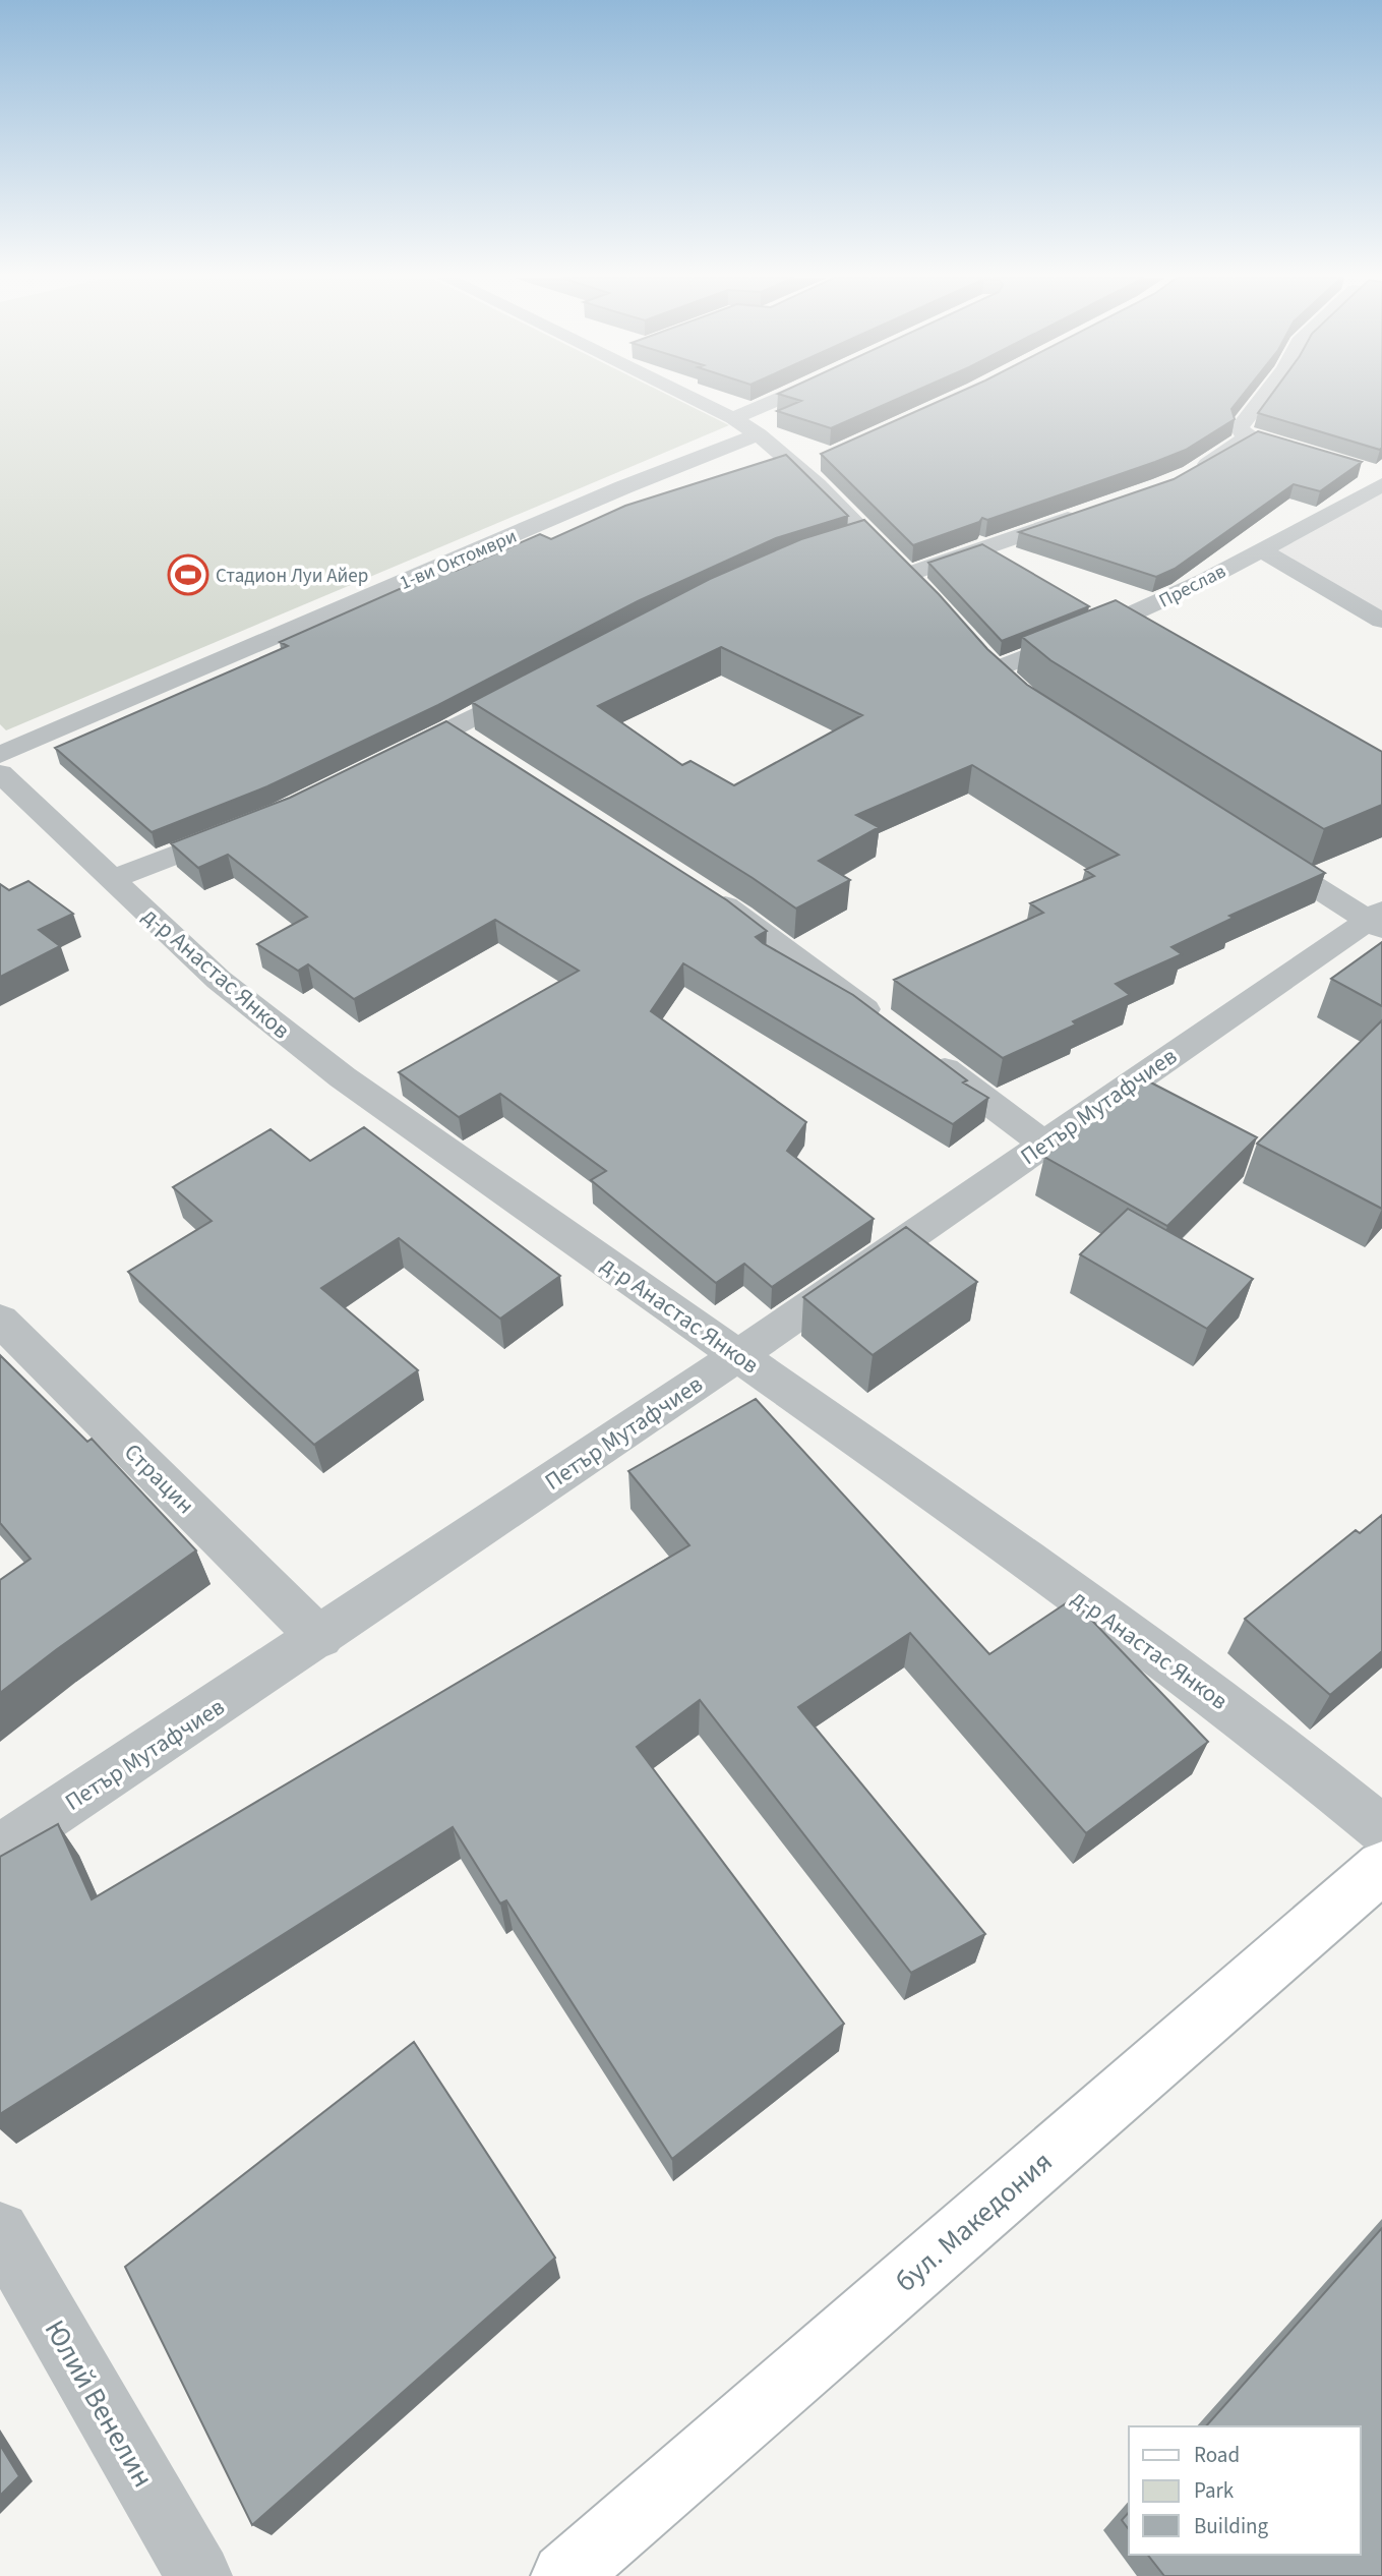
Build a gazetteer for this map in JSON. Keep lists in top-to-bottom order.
{
  "streets": {
    "street": [
      "1-ви Октомври",
      "Преслав",
      "д-р Анастас Янков",
      "Петър Мутафчиев",
      "Страцин",
      "бул. Македония",
      "Юлий Венелин"
    ]
  },
  "crossings": [
    ["д-р Анастас Янков", "Петър Мутафчиев"],
    ["Петър Мутафчиев", "Страцин"]
  ],
  "places": {
    "sports": ["Стадион Луи Айер"]
  },
  "legend": ["Road", "Park", "Building"]
}
